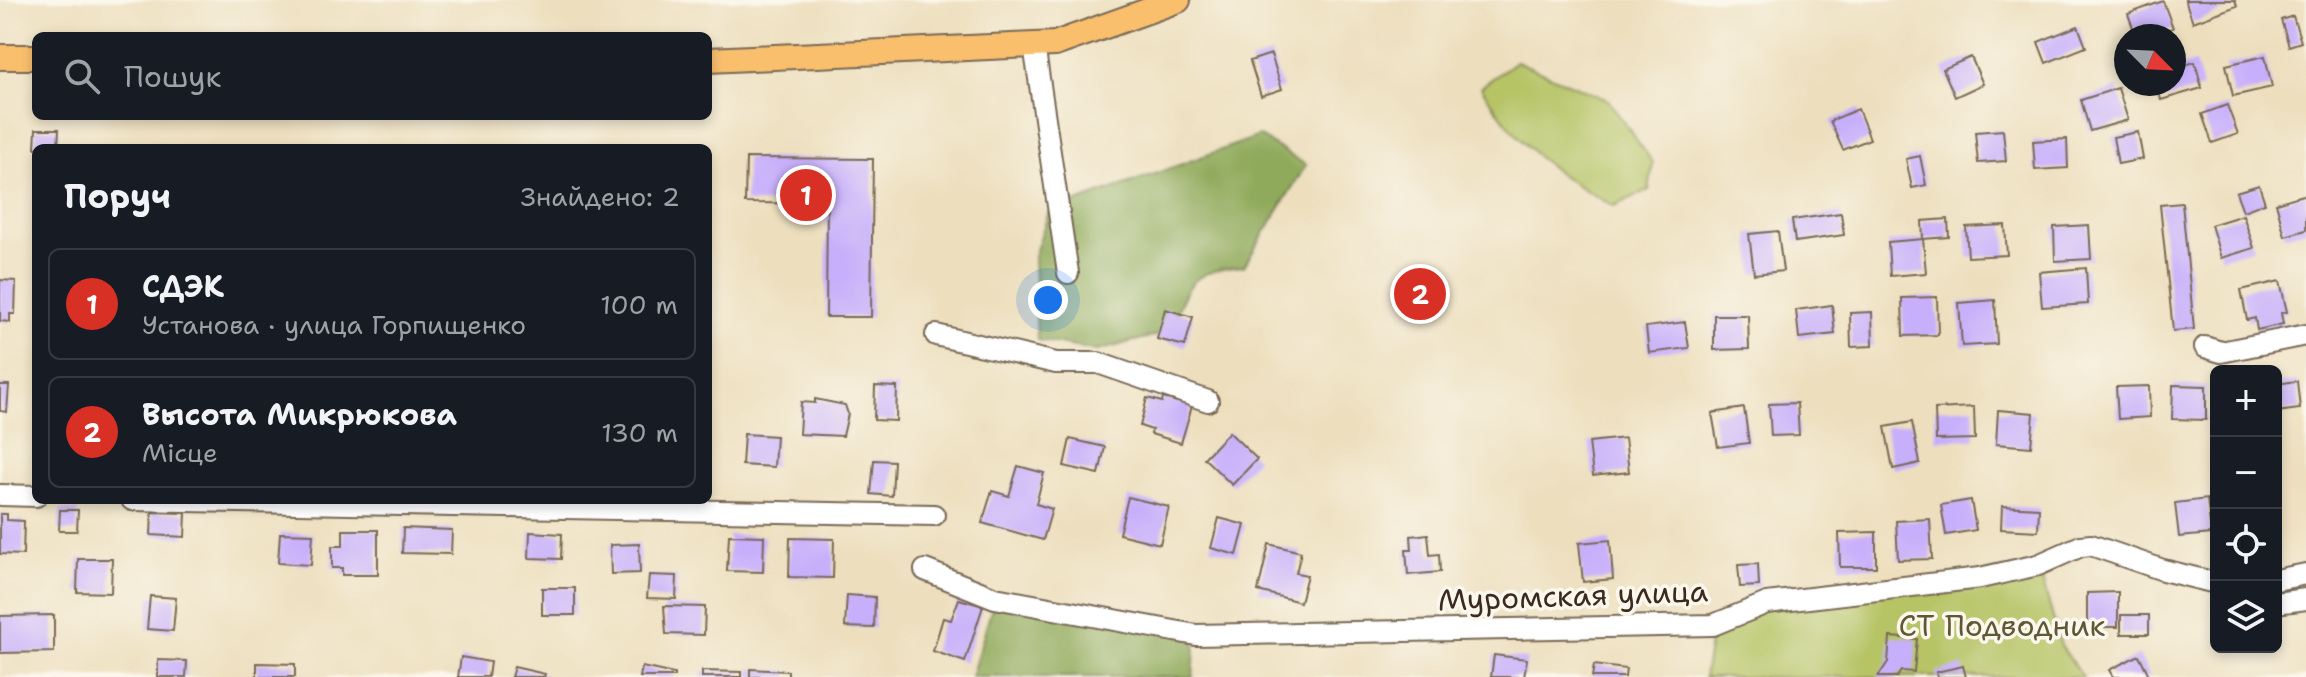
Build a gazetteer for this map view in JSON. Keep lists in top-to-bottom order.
{
  "streets": {
    "street": ["Муромская улица"]
  },
  "parks": ["СТ Подводник"],
  "north": "bottom right",
  "page": {
    "search": "Пошук",
    "heading": ["Поруч", "Знайдено: 2"],
    "pins": ["1", "2"],
    "list": [
      {
        "mark": "1",
        "name": "СДЭК",
        "note": "Установа · улица Горпищенко",
        "value": "100 m"
      },
      {
        "mark": "2",
        "name": "Высота Микрюкова",
        "note": "Місце",
        "value": "130 m"
      }
    ],
    "map_buttons": ["+", "−"]
  }
}
